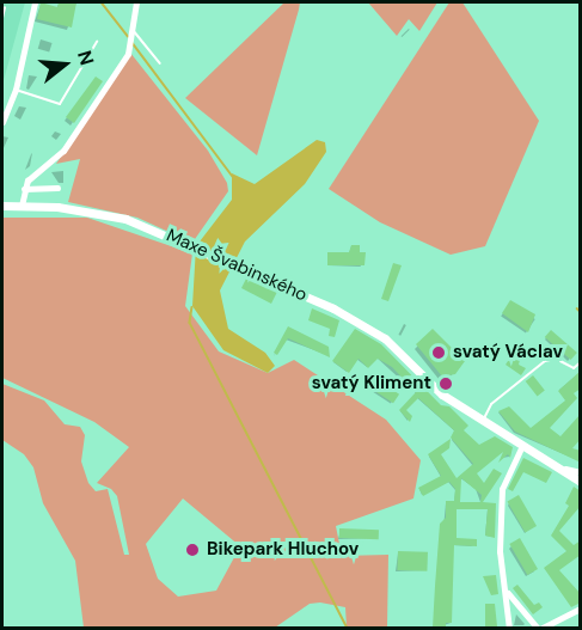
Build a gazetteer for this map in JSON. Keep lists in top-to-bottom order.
{
  "streets": {
    "main road": ["Maxe Švabinského"]
  },
  "places": ["svatý Václav", "svatý Kliment", "Bikepark Hluchov"],
  "north": "right"
}
